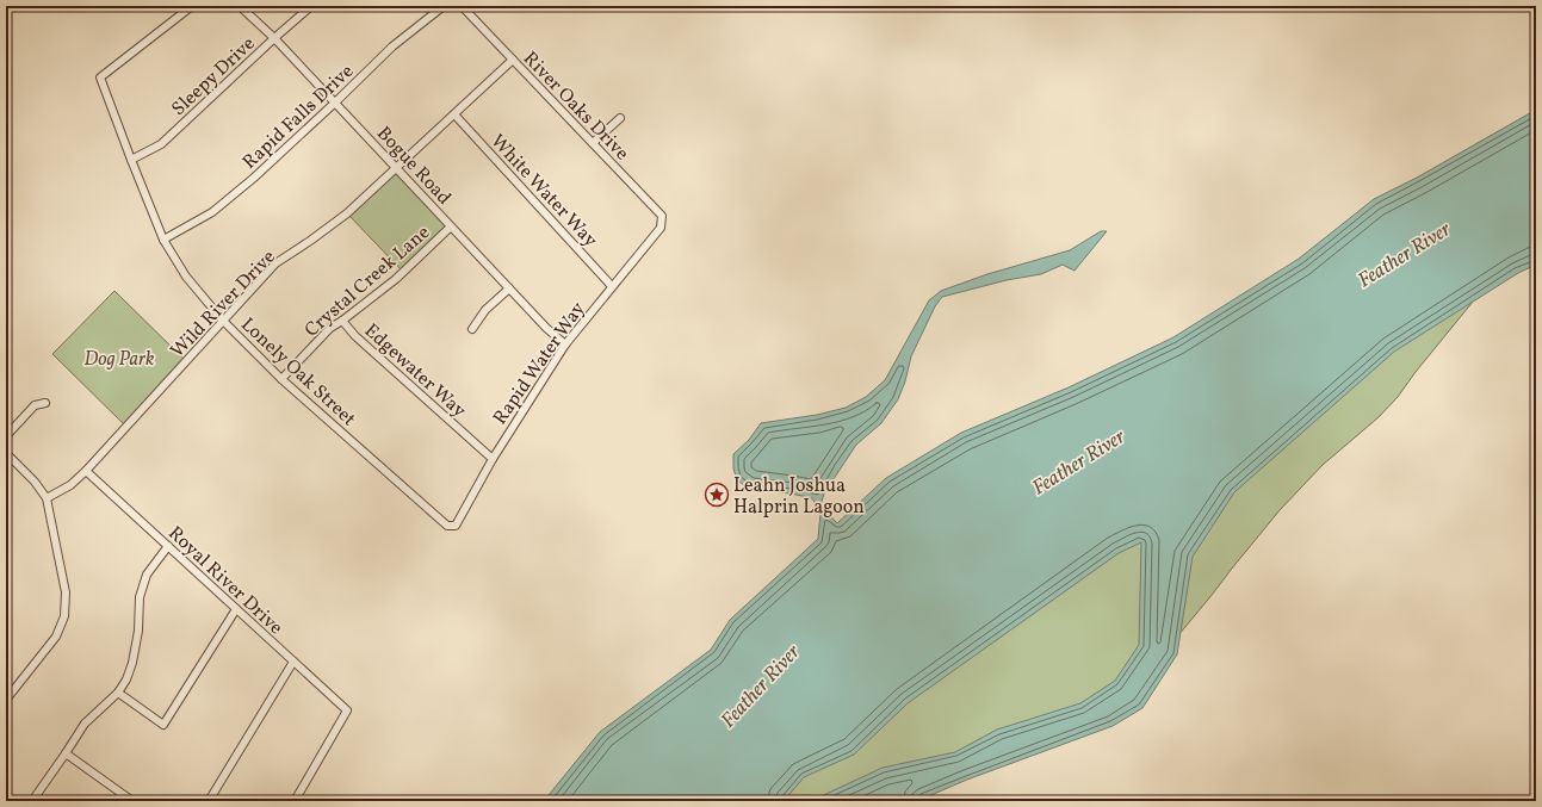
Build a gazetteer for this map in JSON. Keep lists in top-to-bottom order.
{
  "streets": {
    "street": [
      "Sleepy Drive",
      "River Oaks Drive",
      "Rapid Falls Drive",
      "Bogue Road",
      "White Water Way",
      "Crystal Creek Lane",
      "Wild River Drive",
      "Rapid Water Way",
      "Edgewater Way",
      "Lonely Oak Street",
      "Royal River Drive"
    ]
  },
  "crossings": [
    ["Sleepy Drive", "Bogue Road"],
    ["Sleepy Drive", "Lonely Oak Street"],
    ["River Oaks Drive", "Wild River Drive"],
    ["River Oaks Drive", "Rapid Water Way"],
    ["Rapid Falls Drive", "Bogue Road"],
    ["Rapid Falls Drive", "Lonely Oak Street"],
    ["Bogue Road", "Crystal Creek Lane"],
    ["Bogue Road", "Wild River Drive"],
    ["Bogue Road", "Rapid Water Way"],
    ["White Water Way", "Wild River Drive"],
    ["White Water Way", "Rapid Water Way"],
    ["Crystal Creek Lane", "Edgewater Way"],
    ["Crystal Creek Lane", "Lonely Oak Street"],
    ["Wild River Drive", "Lonely Oak Street"],
    ["Wild River Drive", "Royal River Drive"],
    ["Rapid Water Way", "Edgewater Way"],
    ["Rapid Water Way", "Lonely Oak Street"]
  ],
  "water": ["Feather River"],
  "parks": ["Dog Park"],
  "places": {
    "place": ["Leahn Joshua Halprin Lagoon"]
  }
}
